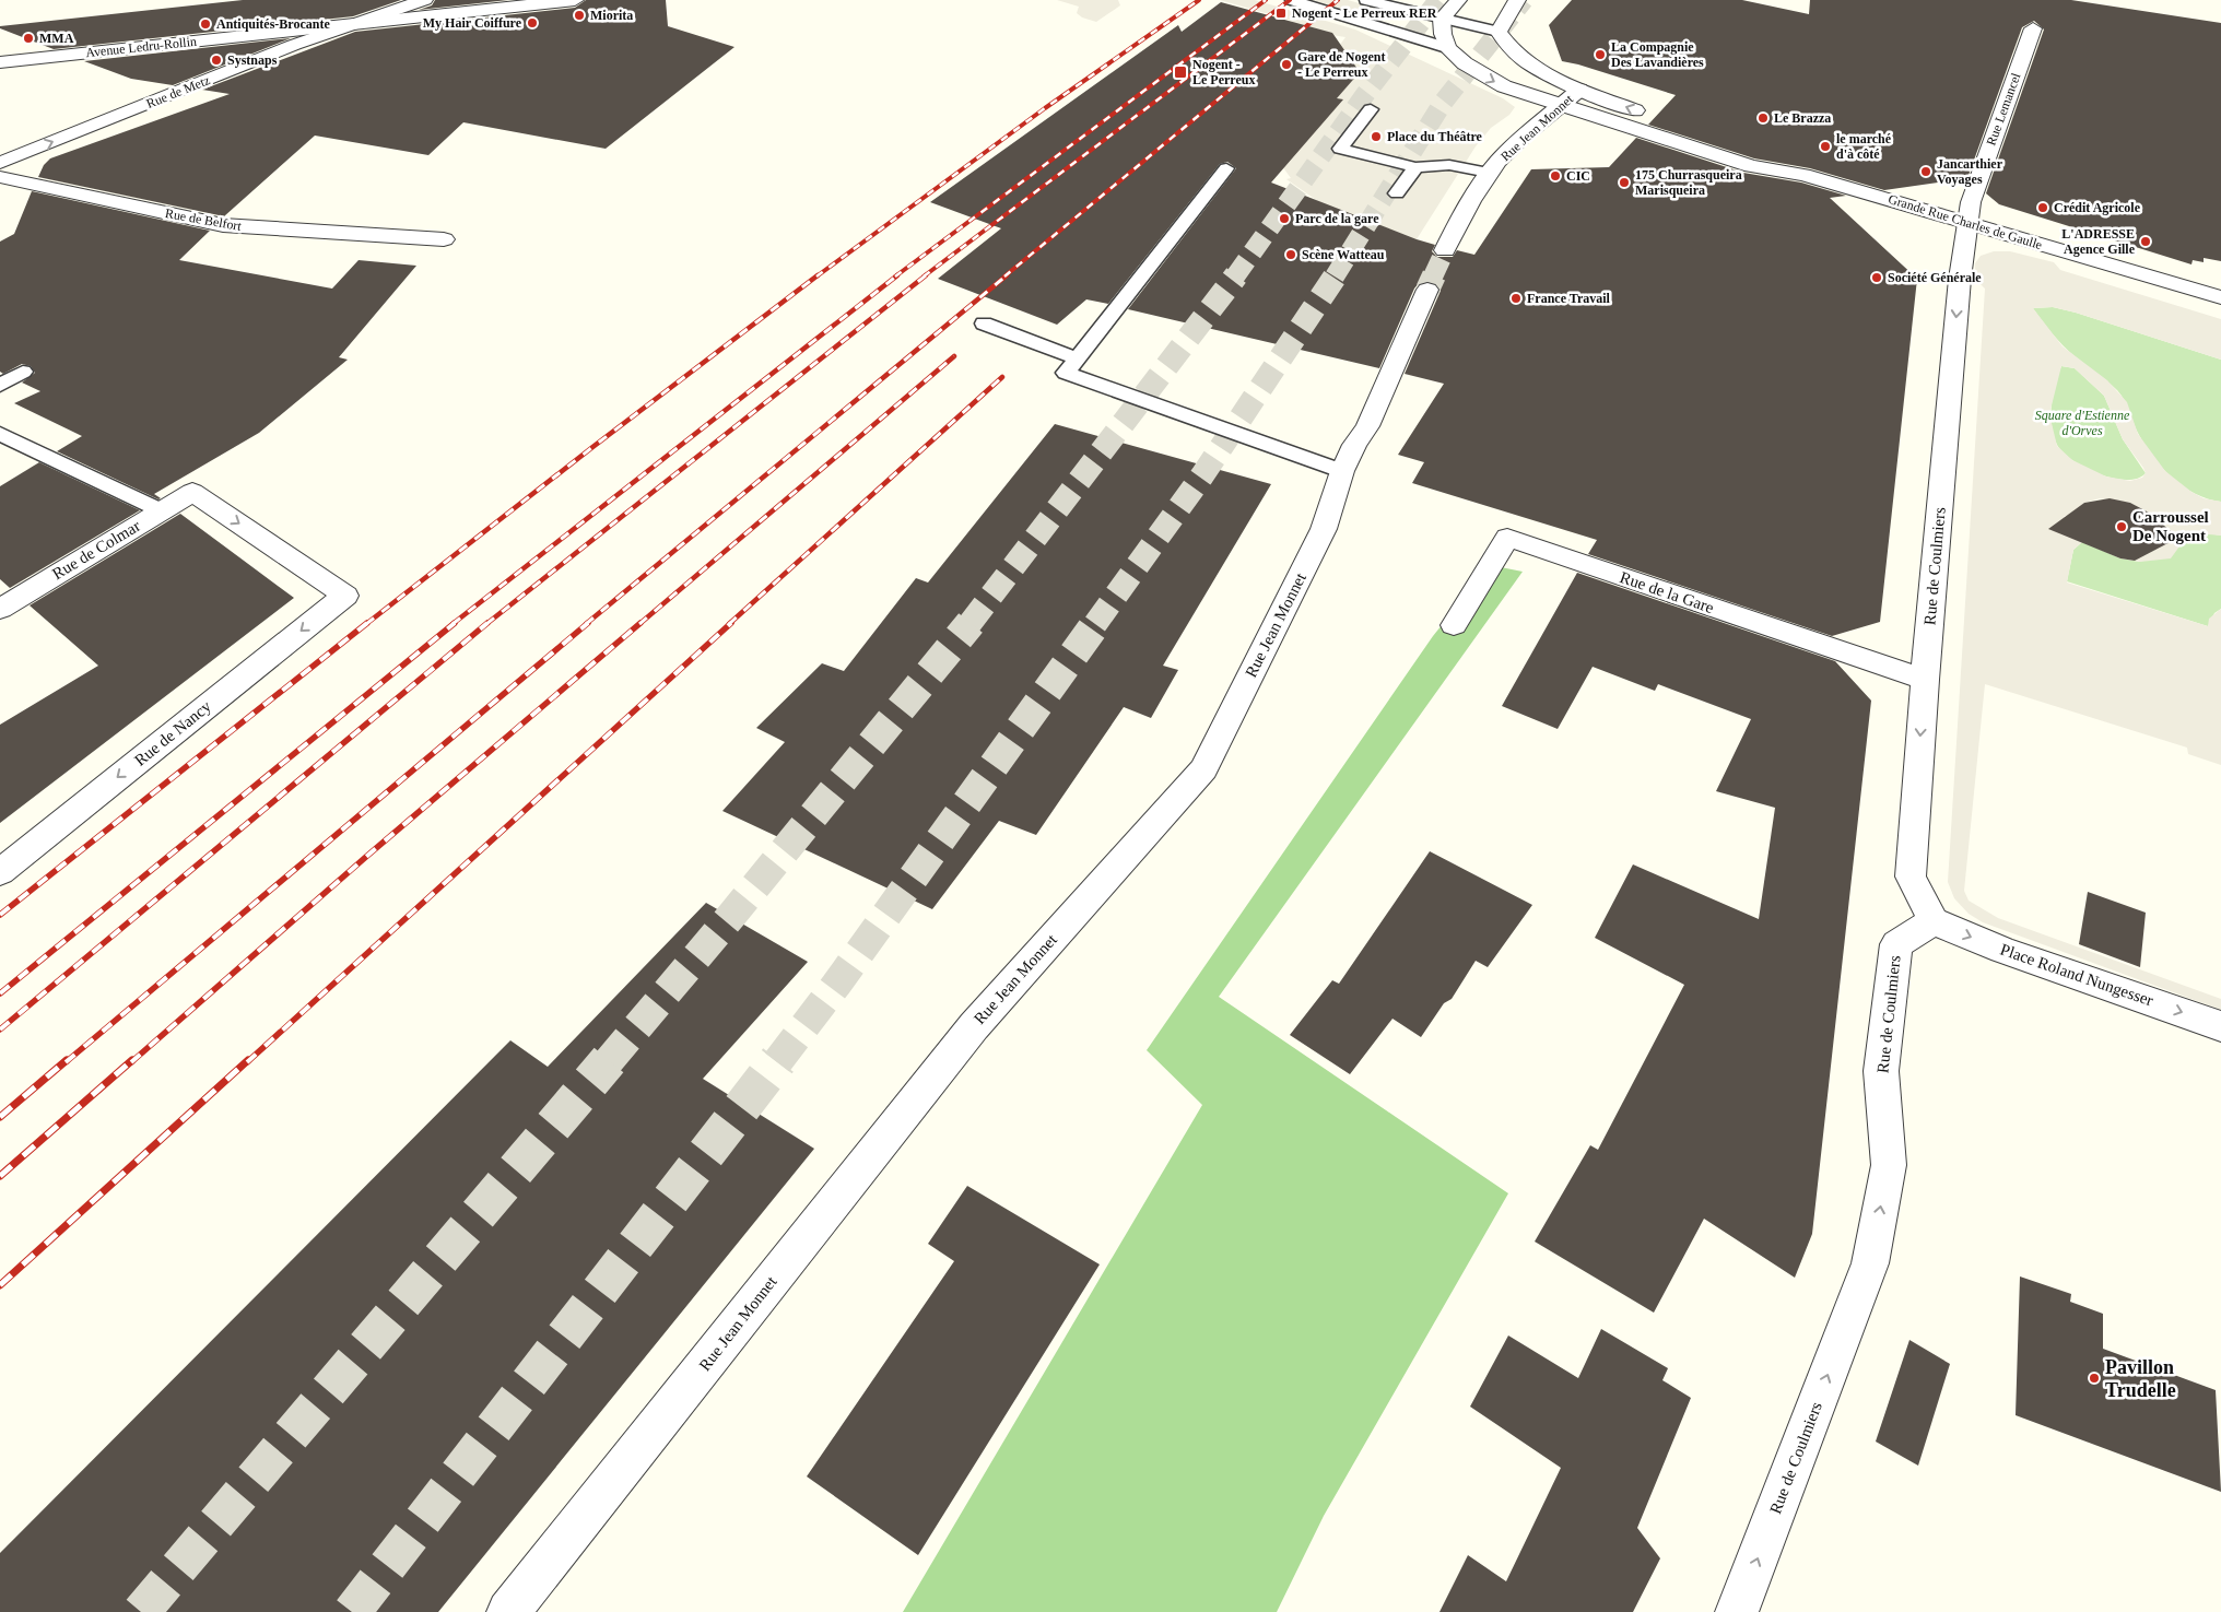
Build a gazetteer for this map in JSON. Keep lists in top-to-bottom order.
{
  "streets": {
    "street": [
      "Avenue Ledru-Rollin",
      "Rue de Metz",
      "Rue Lemancel",
      "Rue Jean Monnet",
      "Rue de Belfort",
      "Grande Rue Charles de Gaulle",
      "Rue de Colmar",
      "Rue de Coulmiers",
      "Rue de la Gare",
      "Rue de Nancy",
      "Place Roland Nungesser"
    ]
  },
  "crossings": [
    ["Avenue Ledru-Rollin", "Rue de Metz"],
    ["Rue Lemancel", "Grande Rue Charles de Gaulle"],
    ["Rue Lemancel", "Rue de Coulmiers"],
    ["Rue Jean Monnet", "Grande Rue Charles de Gaulle"],
    ["Grande Rue Charles de Gaulle", "Rue de Coulmiers"],
    ["Rue de Colmar", "Rue de Nancy"],
    ["Rue de Coulmiers", "Rue de la Gare"],
    ["Rue de Coulmiers", "Place Roland Nungesser"]
  ],
  "one_way": [
    "Rue de Metz",
    "Rue de Colmar",
    "Rue de Nancy",
    "Place Roland Nungesser"
  ],
  "parks": ["Square d'Estienne d'Orves"],
  "places": {
    "transit": ["Nogent - Le Perreux RER", "Nogent - Le Perreux"],
    "other": [
      "Miorita",
      "My Hair Coiffure",
      "Antiquités-Brocante",
      "MMA",
      "La Compagnie Des Lavandières",
      "Systnaps",
      "Gare de Nogent - Le Perreux",
      "Le Brazza",
      "Place du Théâtre",
      "le marché d'à côté",
      "Jancarthier Voyages",
      "CIC",
      "175 Churrasqueira Marisqueira",
      "Crédit Agricole",
      "Parc de la gare",
      "L'ADRESSE Agence Gille",
      "Scène Watteau",
      "Société Générale",
      "France Travail",
      "Carroussel De Nogent",
      "Pavillon Trudelle"
    ]
  }
}
